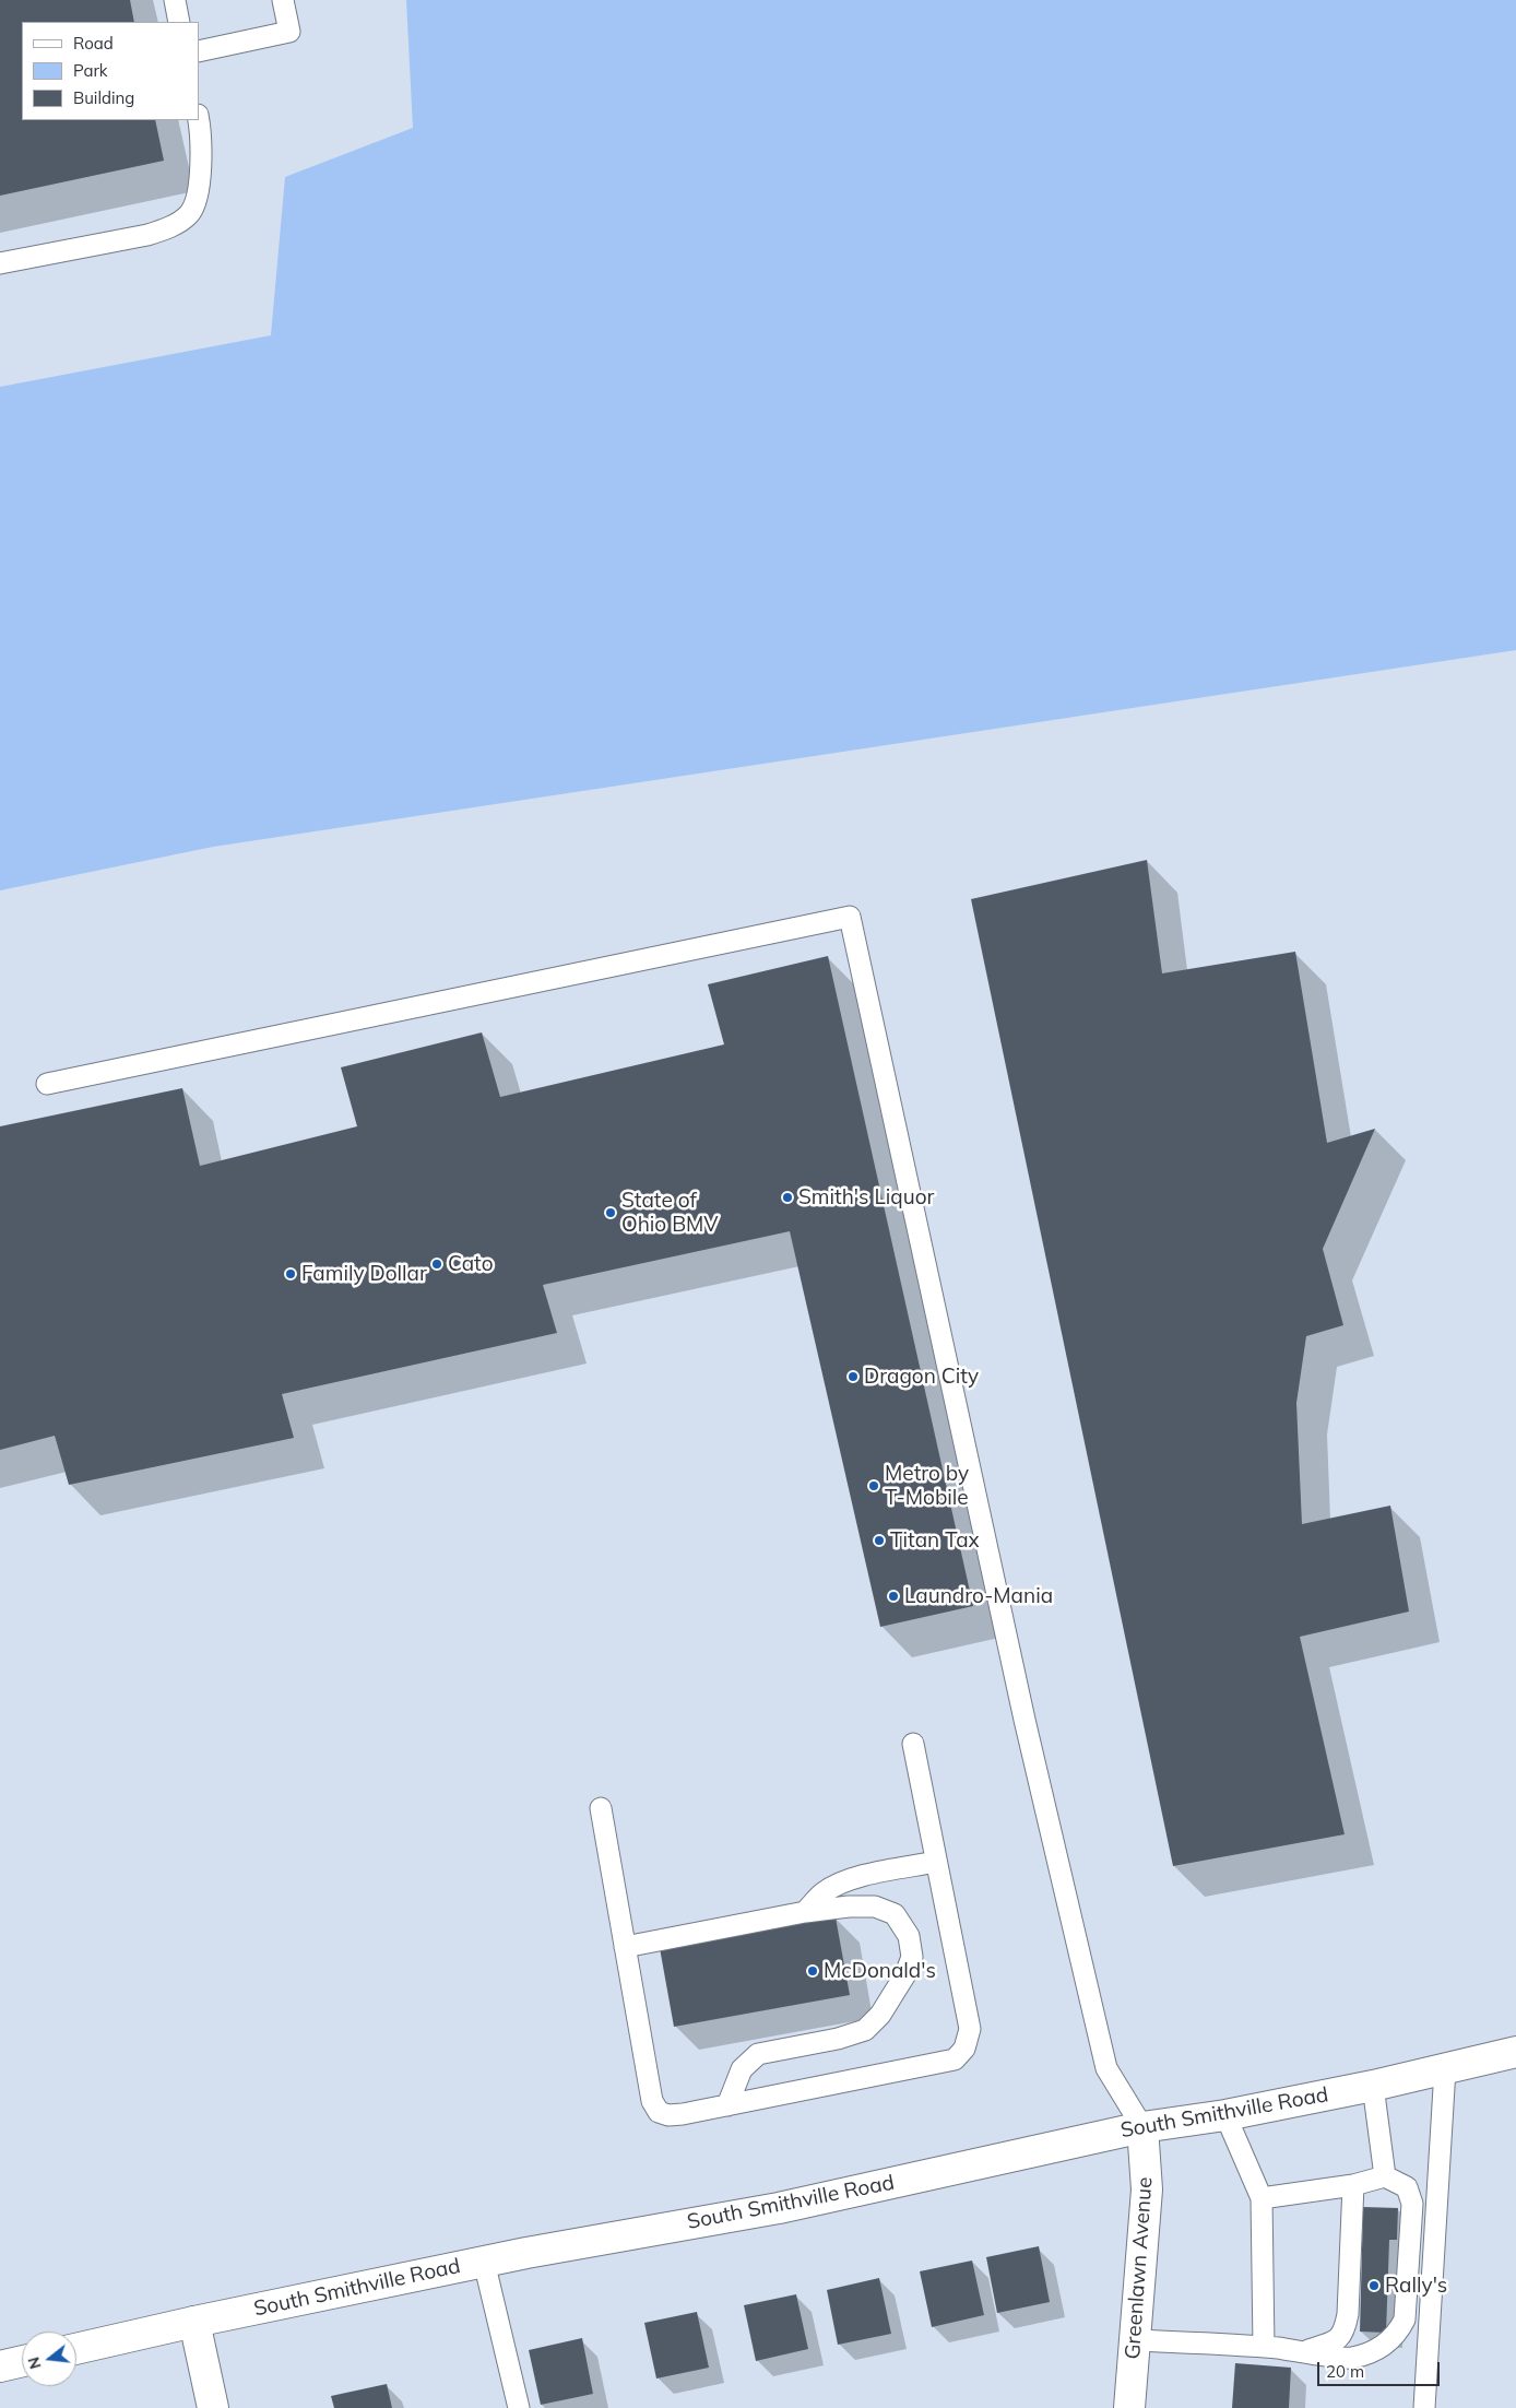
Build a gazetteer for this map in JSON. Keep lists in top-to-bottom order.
{
  "streets": {
    "main road": ["South Smithville Road", "Greenlawn Avenue"]
  },
  "crossings": [
    ["South Smithville Road", "Greenlawn Avenue"]
  ],
  "places": [
    "Smith's Liquor",
    "State of Ohio BMV",
    "Cato",
    "Family Dollar",
    "Dragon City",
    "Metro by T-Mobile",
    "Titan Tax",
    "Laundro-Mania",
    "McDonald's",
    "Rally's"
  ],
  "legend": ["Road", "Park", "Building"],
  "scale_bar": "20 m",
  "north": "left"
}
